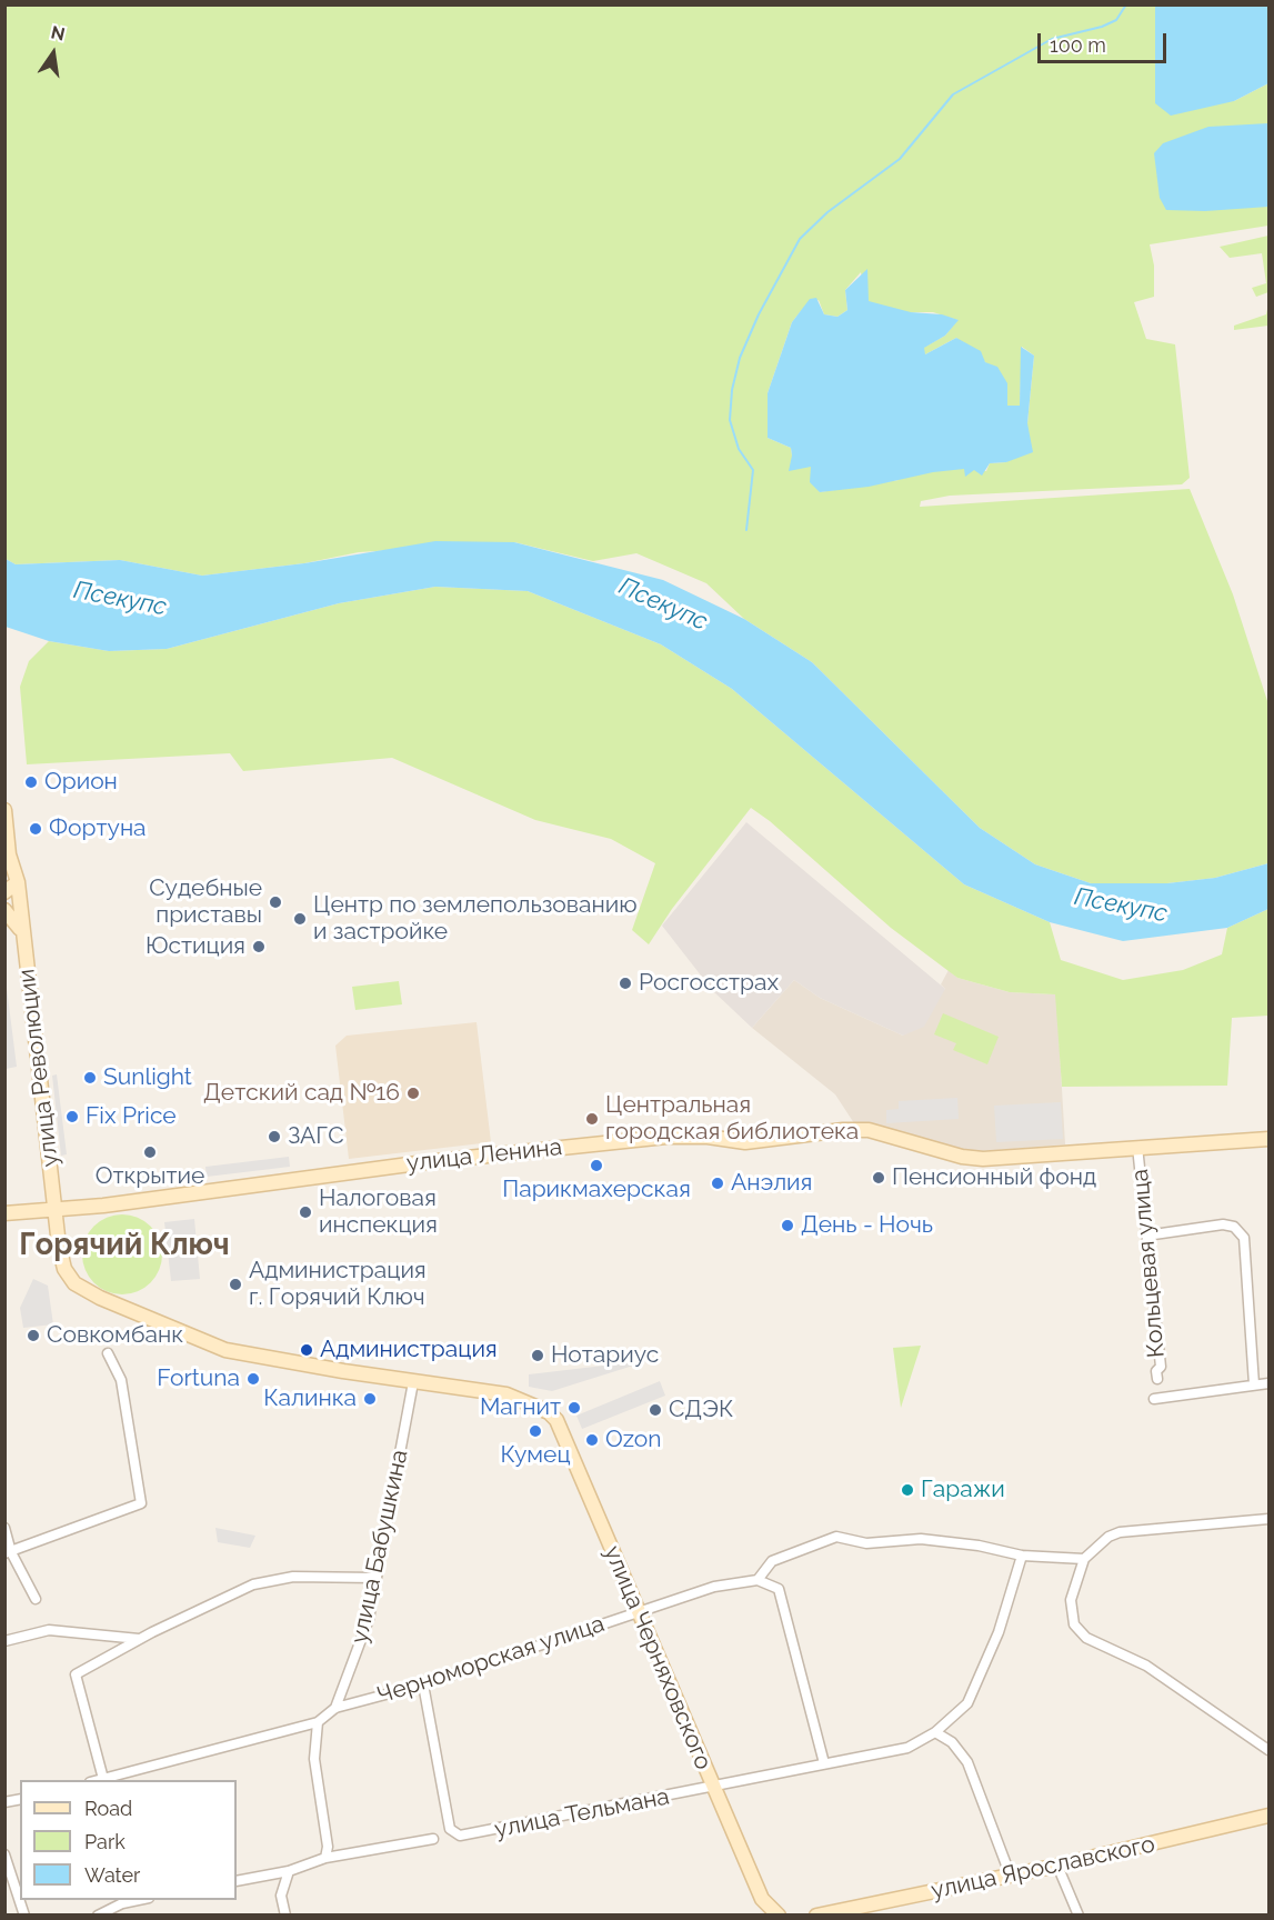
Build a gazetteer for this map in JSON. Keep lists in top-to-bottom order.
{
  "streets": {
    "street": [
      "улица Революции",
      "улица Ленина",
      "Кольцевая улица",
      "улица Бабушкина",
      "улица Черняховского",
      "Черноморская улица",
      "улица Тельмана",
      "улица Ярославского"
    ]
  },
  "crossings": [
    ["улица Революции", "улица Ленина"],
    ["улица Революции", "улица Бабушкина"],
    ["улица Революции", "улица Черняховского"],
    ["улица Ленина", "Кольцевая улица"],
    ["улица Бабушкина", "улица Черняховского"],
    ["улица Бабушкина", "Черноморская улица"],
    ["улица Черняховского", "Черноморская улица"],
    ["улица Черняховского", "улица Тельмана"],
    ["Черноморская улица", "улица Тельмана"]
  ],
  "districts": ["Горячий Ключ"],
  "water": ["Псекупс"],
  "places": [
    "Орион",
    "Фортуна",
    "Судебные приставы",
    "Центр по землепользованию и застройке",
    "Юстиция",
    "Росгосстрах",
    "Sunlight",
    "Детский сад №16",
    "Fix Price",
    "Центральная городская библиотека",
    "ЗАГС",
    "Открытие",
    "Парикмахерская",
    "Пенсионный фонд",
    "Анэлия",
    "Налоговая инспекция",
    "День - Ночь",
    "Администрация г. Горячий Ключ",
    "Совкомбанк",
    "Администрация",
    "Нотариус",
    "Fortuna",
    "Калинка",
    "Магнит",
    "СДЭК",
    "Кумец",
    "Ozon",
    "Гаражи"
  ],
  "legend": ["Road", "Park", "Water"],
  "scale_bar": "100 m",
  "north": "top"
}
